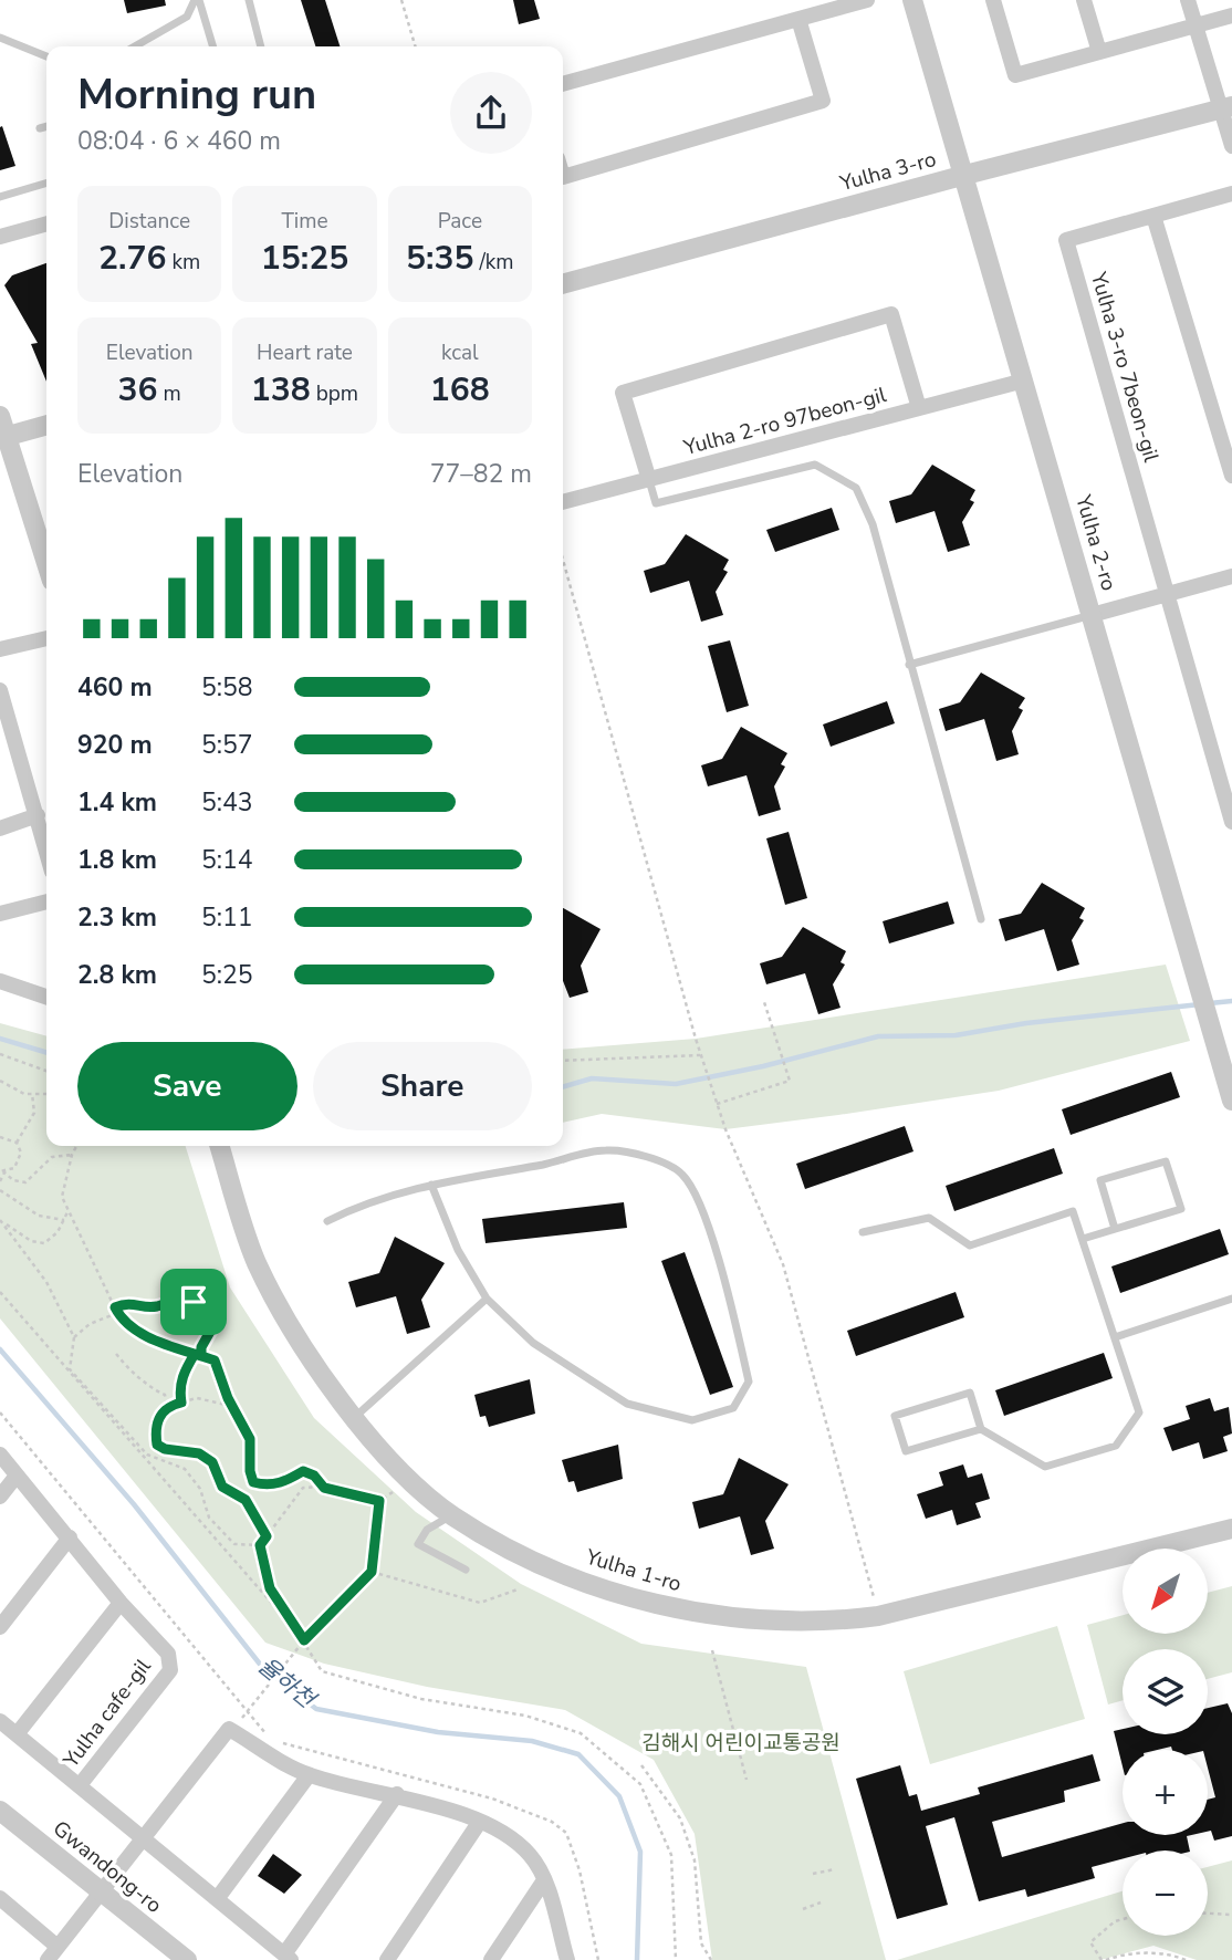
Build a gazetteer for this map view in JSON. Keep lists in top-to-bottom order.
{
  "streets": {
    "street": [
      "Yulha 3-ro",
      "Yulha 3-ro 7beon-gil",
      "Yulha 2-ro 97beon-gil",
      "Yulha 2-ro",
      "Yulha 1-ro",
      "Yulha cafe-gil",
      "Gwandong-ro"
    ]
  },
  "crossings": [
    ["Yulha 3-ro", "Yulha 2-ro"],
    ["Yulha 2-ro 97beon-gil", "Yulha 2-ro"]
  ],
  "water": ["율하천"],
  "parks": ["김해시 어린이교통공원"],
  "north": "bottom left",
  "page": {
    "heading": ["Morning run", "08:04 · 6 × 460 m"],
    "stats": [
      ["Distance", "2.76 km"],
      ["Time", "15:25"],
      ["Pace", "5:35 /km"],
      ["Elevation", "36 m"],
      ["Heart rate", "138 bpm"],
      ["kcal", "168"]
    ],
    "chart": ["Elevation", "77–82 m"],
    "list": [
      {
        "name": "460 m",
        "note": "5:58"
      },
      {
        "name": "920 m",
        "note": "5:57"
      },
      {
        "name": "1.4 km",
        "note": "5:43"
      },
      {
        "name": "1.8 km",
        "note": "5:14"
      },
      {
        "name": "2.3 km",
        "note": "5:11"
      },
      {
        "name": "2.8 km",
        "note": "5:25"
      }
    ],
    "buttons": ["Save", "Share"],
    "map_buttons": ["+", "−"]
  }
}
